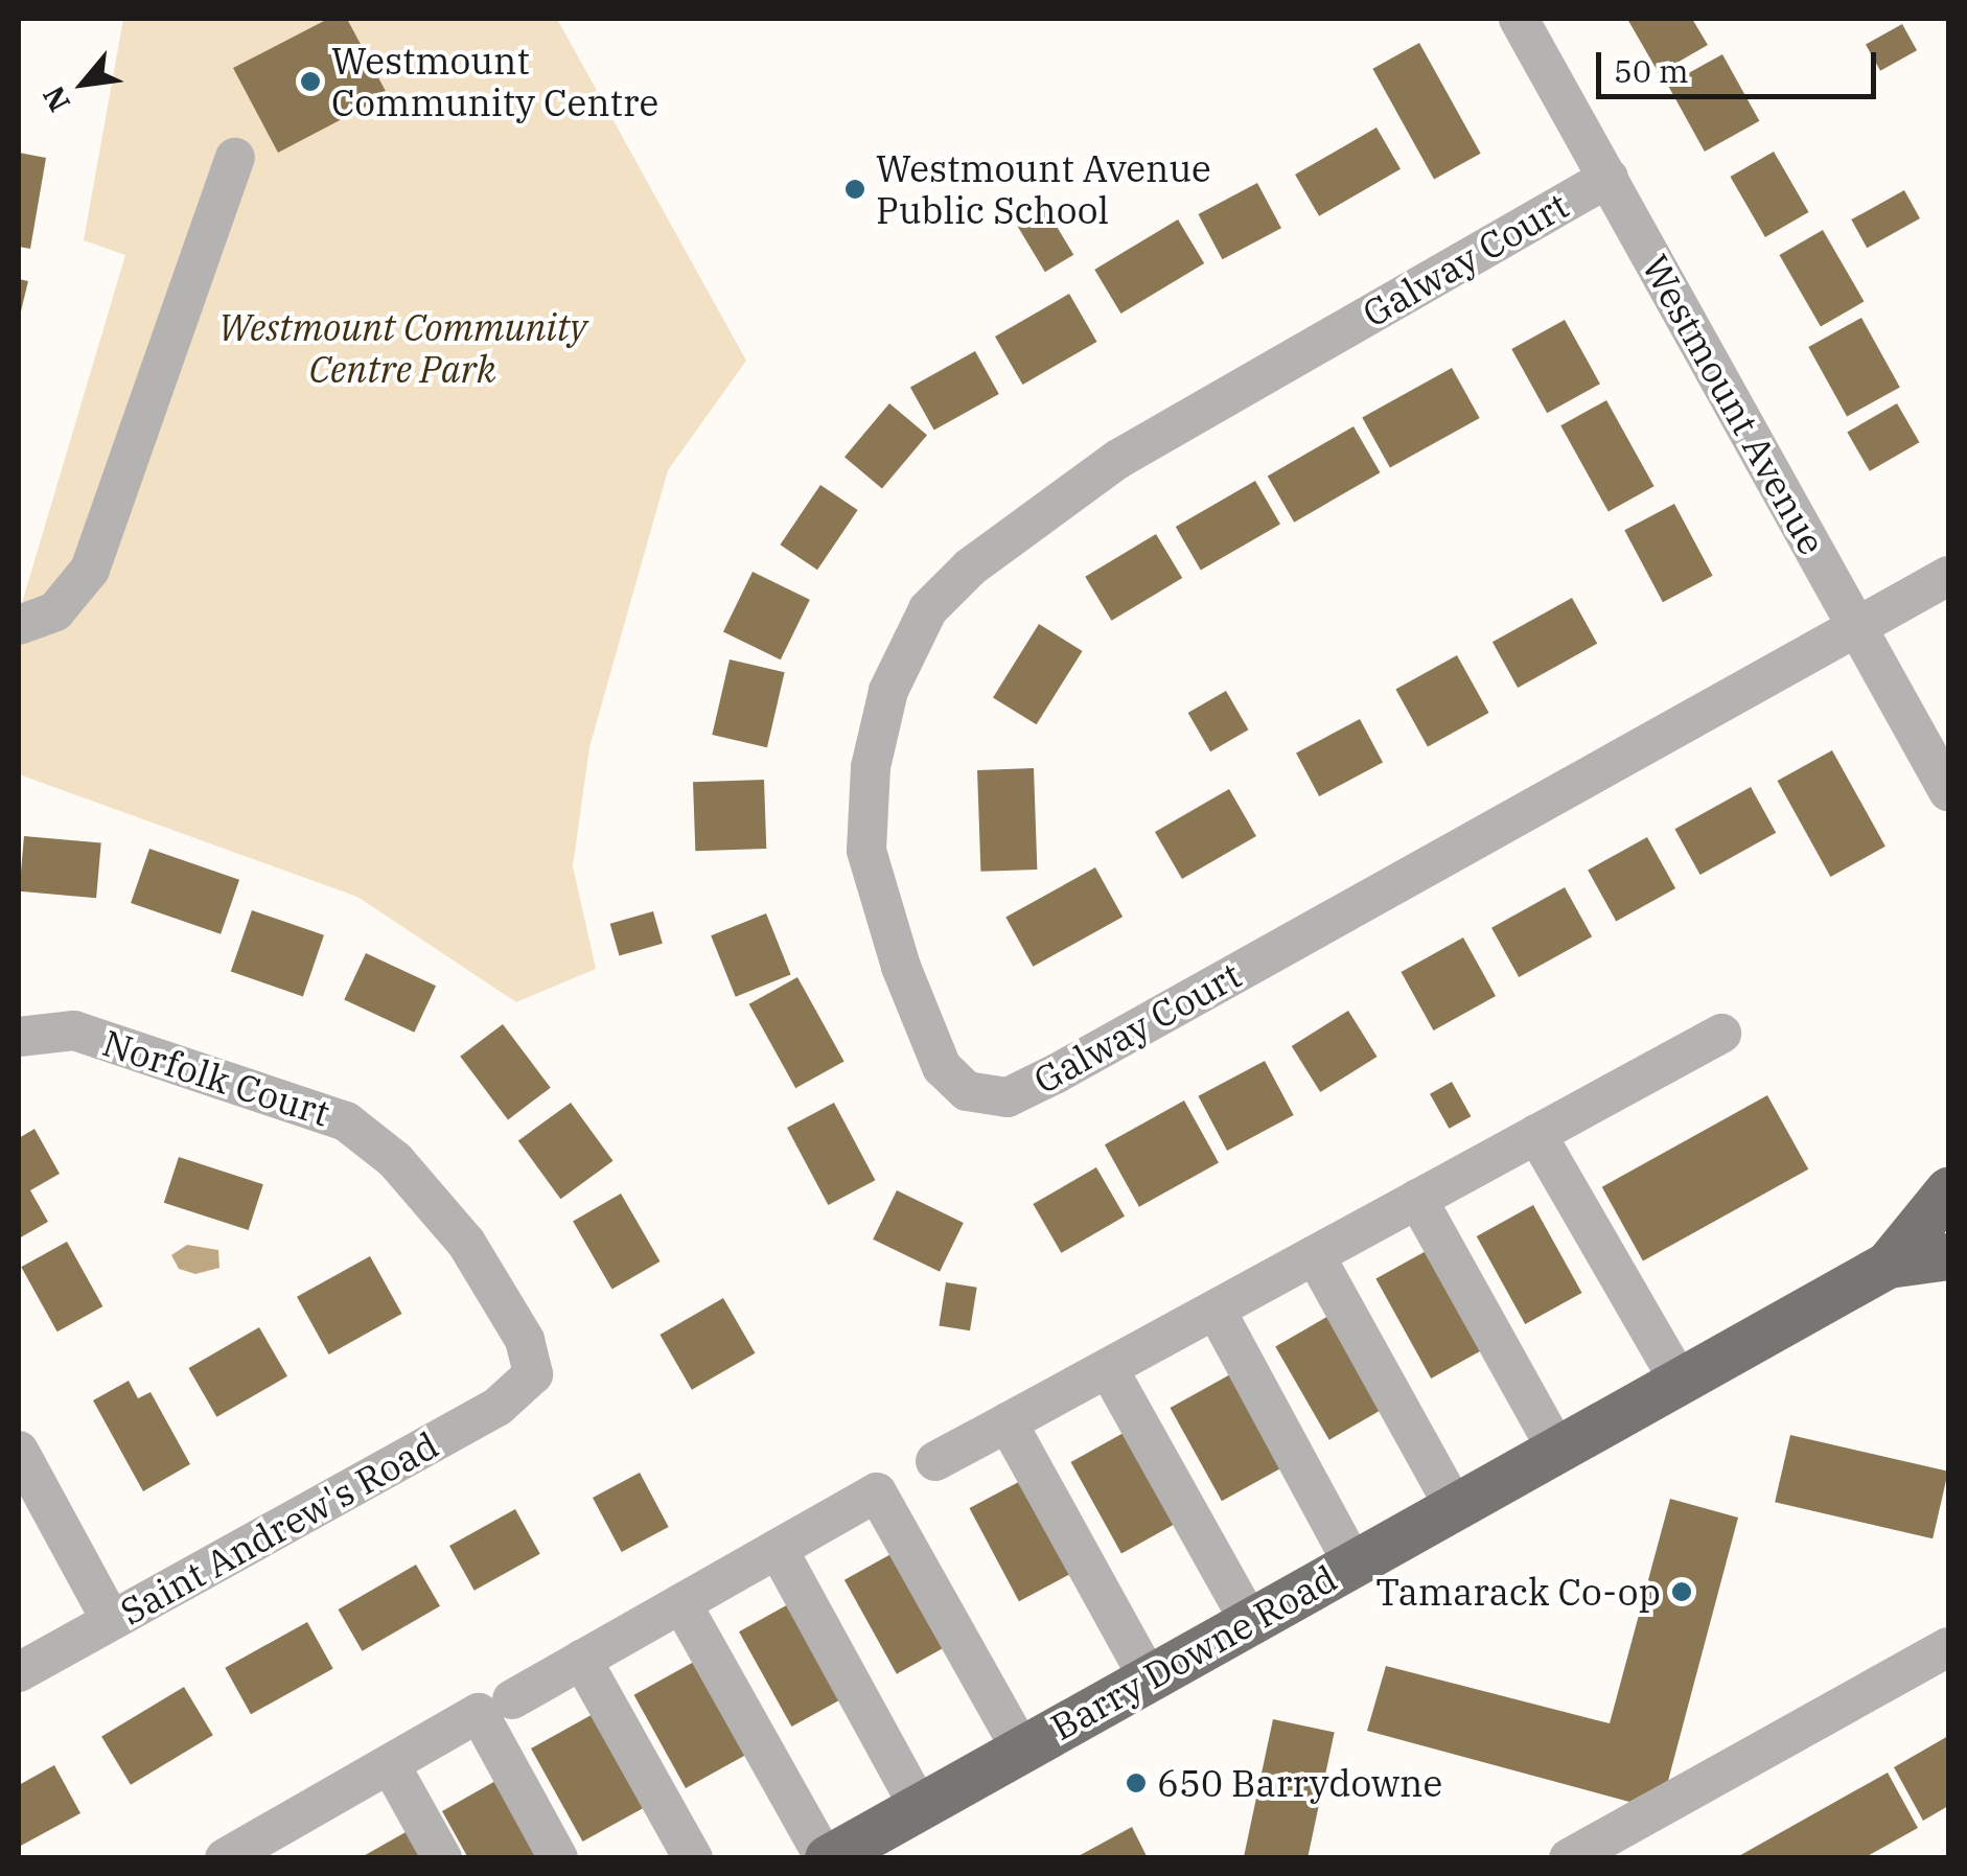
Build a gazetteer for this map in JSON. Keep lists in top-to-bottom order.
{
  "streets": {
    "main road": ["Barry Downe Road"],
    "street": [
      "Galway Court",
      "Westmount Avenue",
      "Norfolk Court",
      "Saint Andrew's Road"
    ]
  },
  "crossings": [
    ["Galway Court", "Westmount Avenue"],
    ["Norfolk Court", "Saint Andrew's Road"]
  ],
  "parks": ["Westmount Community Centre Park"],
  "places": [
    "Westmount Community Centre",
    "Westmount Avenue Public School",
    "Tamarack Co-op",
    "650 Barrydowne"
  ],
  "scale_bar": "50 m",
  "north": "bottom left"
}
